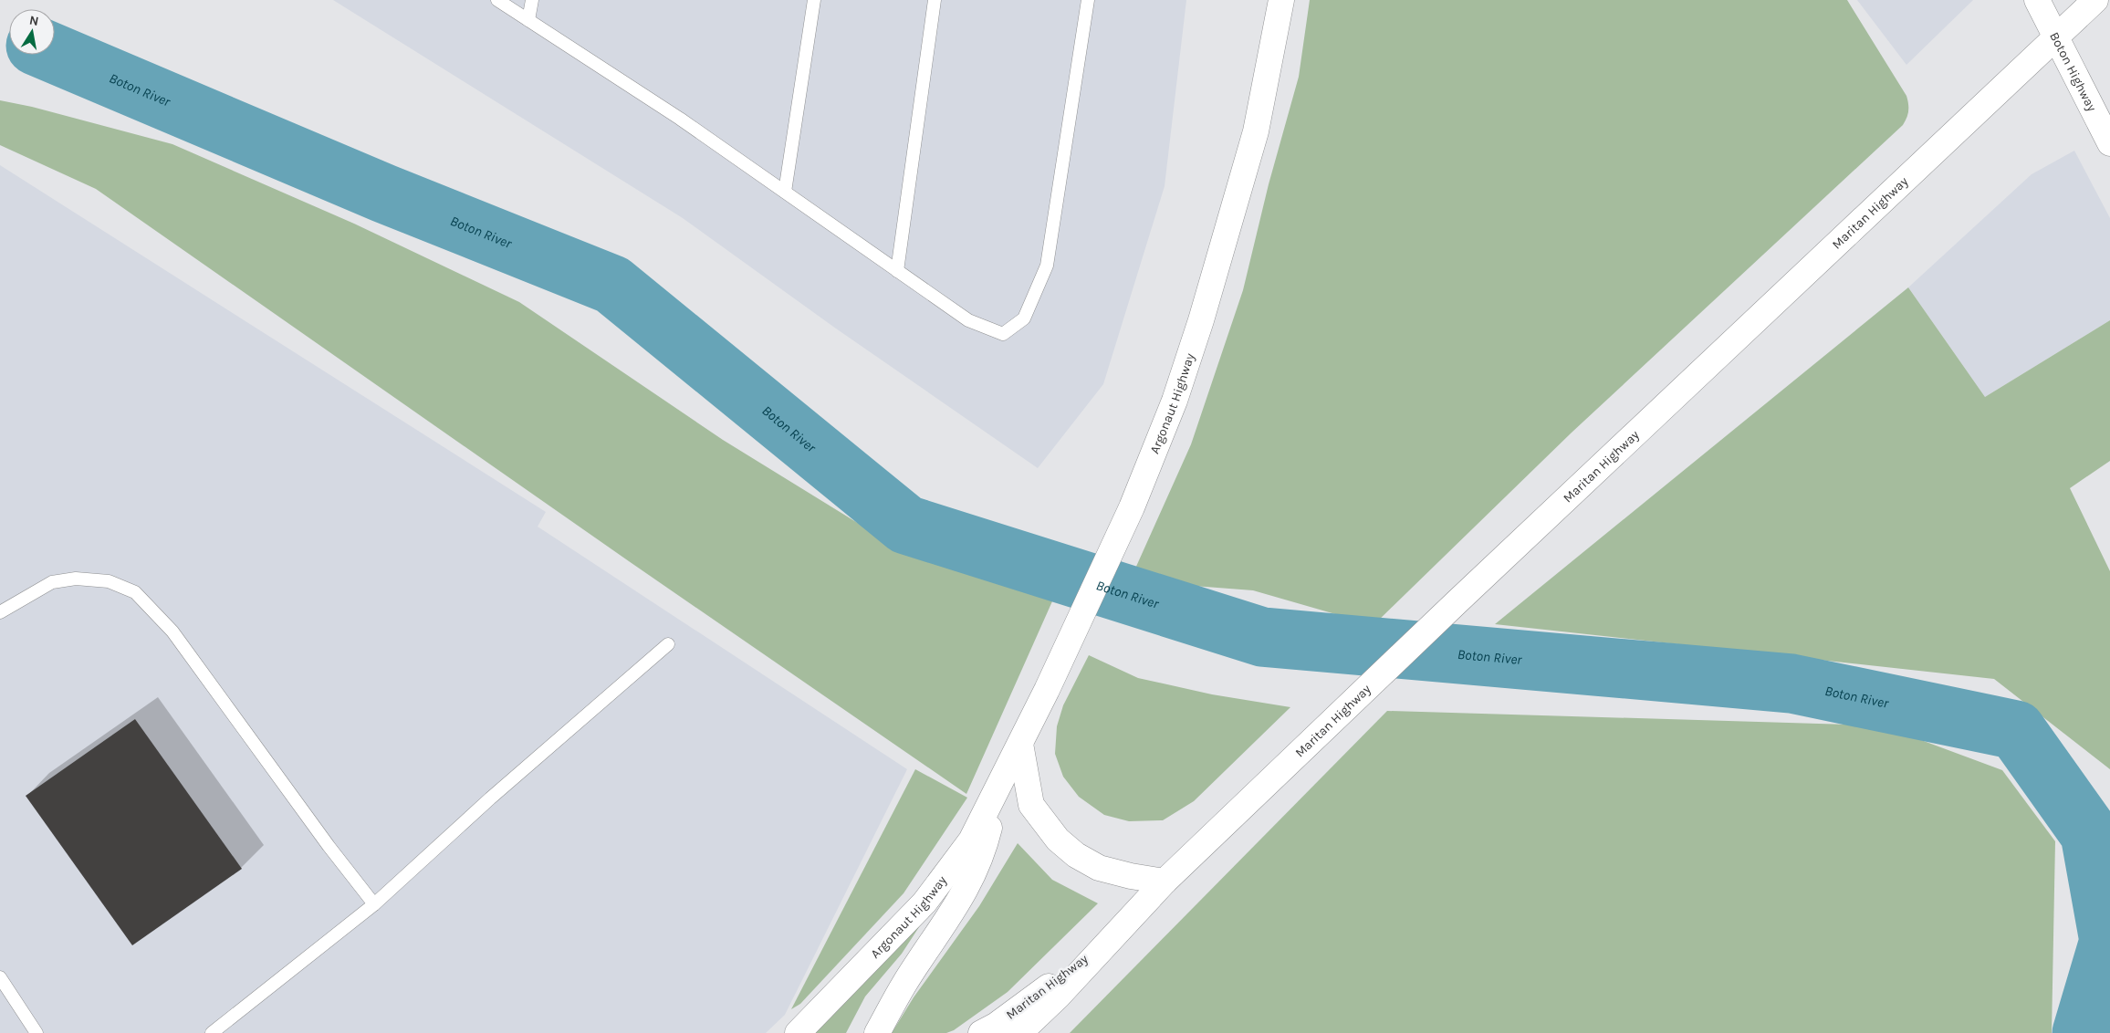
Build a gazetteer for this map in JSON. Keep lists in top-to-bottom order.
{
  "streets": {
    "main road": ["Boton Highway", "Maritan Highway", "Argonaut Highway"]
  },
  "crossings": [
    ["Boton Highway", "Maritan Highway"]
  ],
  "water": ["Boton River"],
  "north": "top"
}
